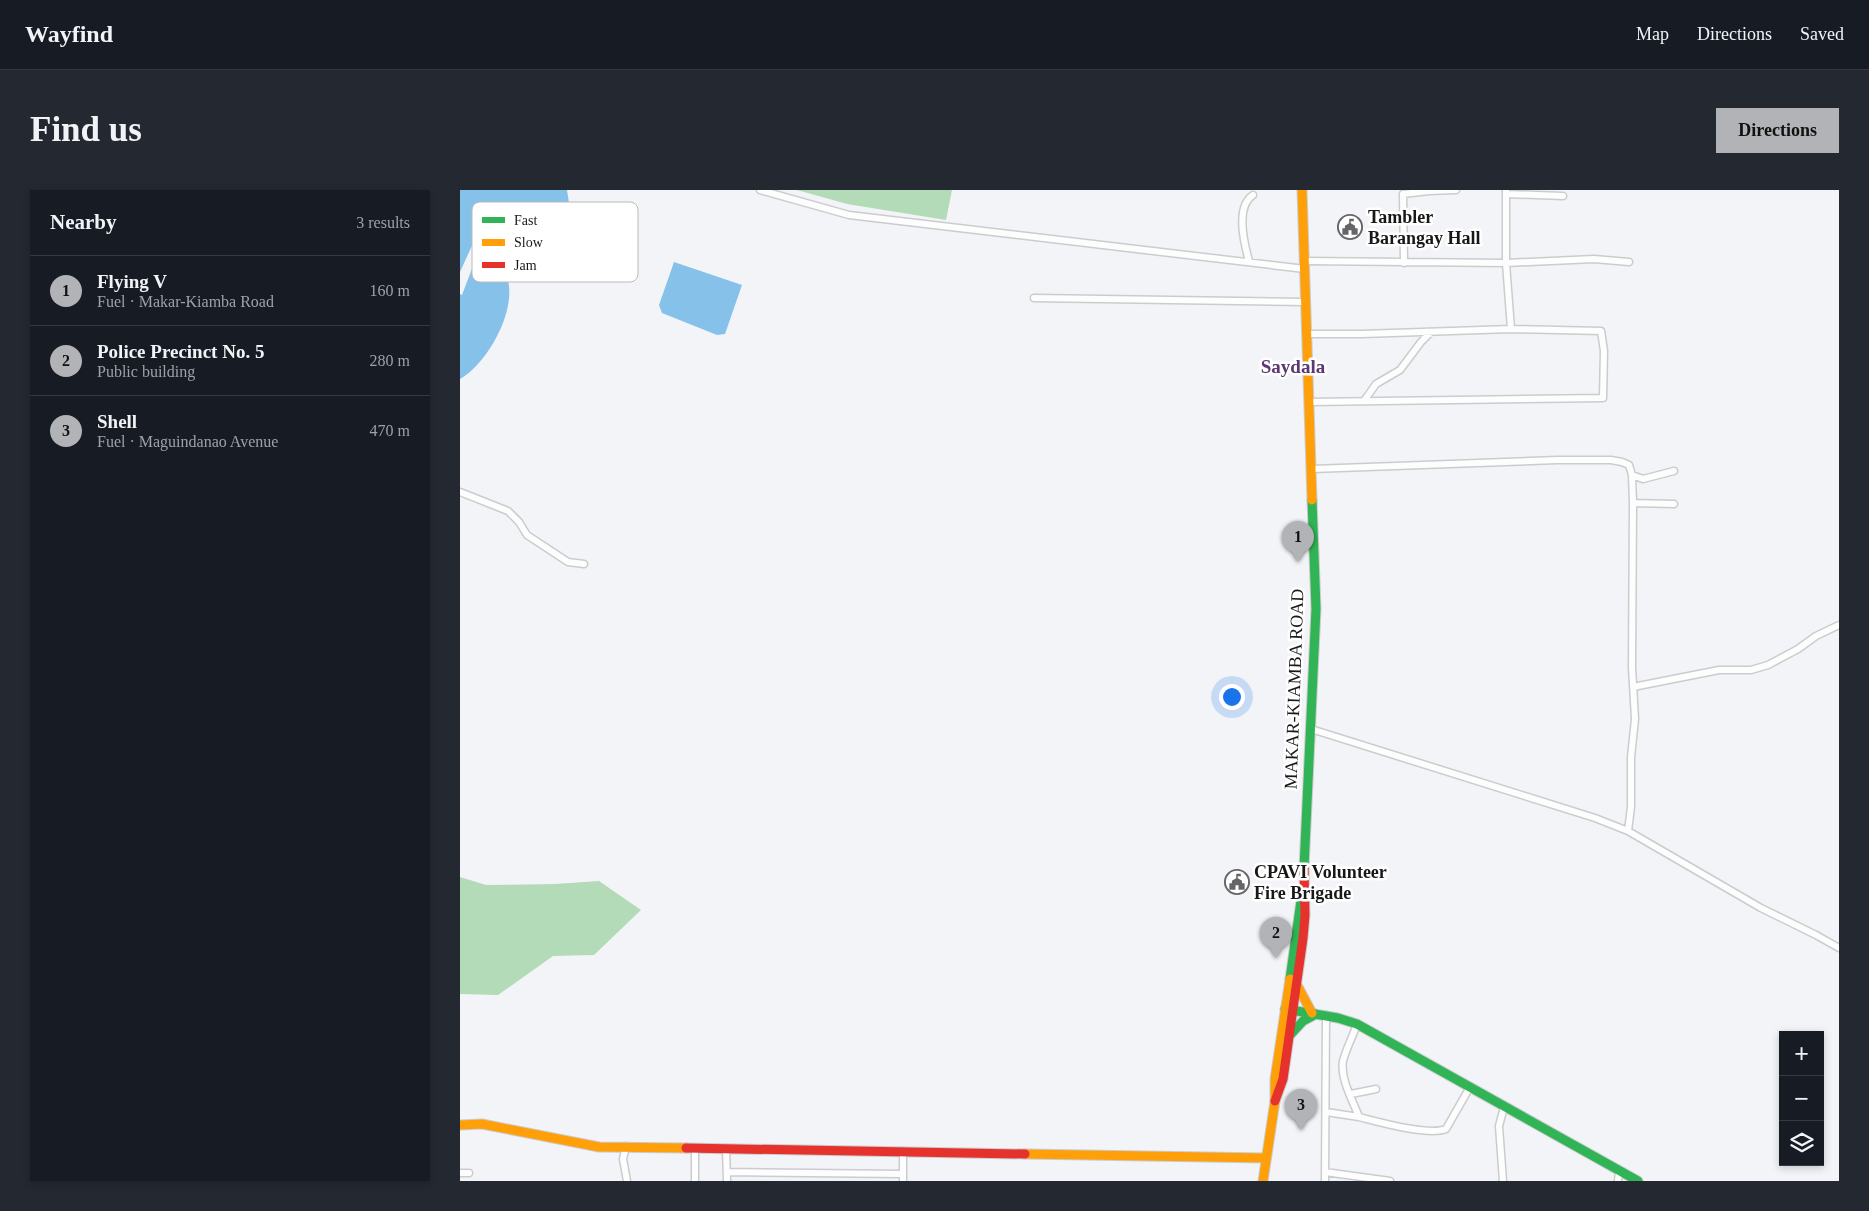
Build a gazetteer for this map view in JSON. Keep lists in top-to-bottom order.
{
  "streets": {
    "main road": ["MAKAR-KIAMBA ROAD"]
  },
  "districts": ["Saydala"],
  "places": {
    "public building": ["Tambler Barangay Hall", "CPAVI Volunteer Fire Brigade"]
  },
  "legend": ["Fast", "Slow", "Jam"],
  "page": {
    "header": "Wayfind",
    "nav": ["Map", "Directions", "Saved"],
    "buttons": "Directions",
    "title": "Find us",
    "heading": ["Nearby", "3 results"],
    "list": [
      {
        "mark": "1",
        "name": "Flying V",
        "note": "Fuel · Makar-Kiamba Road",
        "value": "160 m"
      },
      {
        "mark": "2",
        "name": "Police Precinct No. 5",
        "note": "Public building",
        "value": "280 m"
      },
      {
        "mark": "3",
        "name": "Shell",
        "note": "Fuel · Maguindanao Avenue",
        "value": "470 m"
      }
    ],
    "pins": ["1", "2", "3"],
    "map_buttons": ["+", "−"]
  }
}
